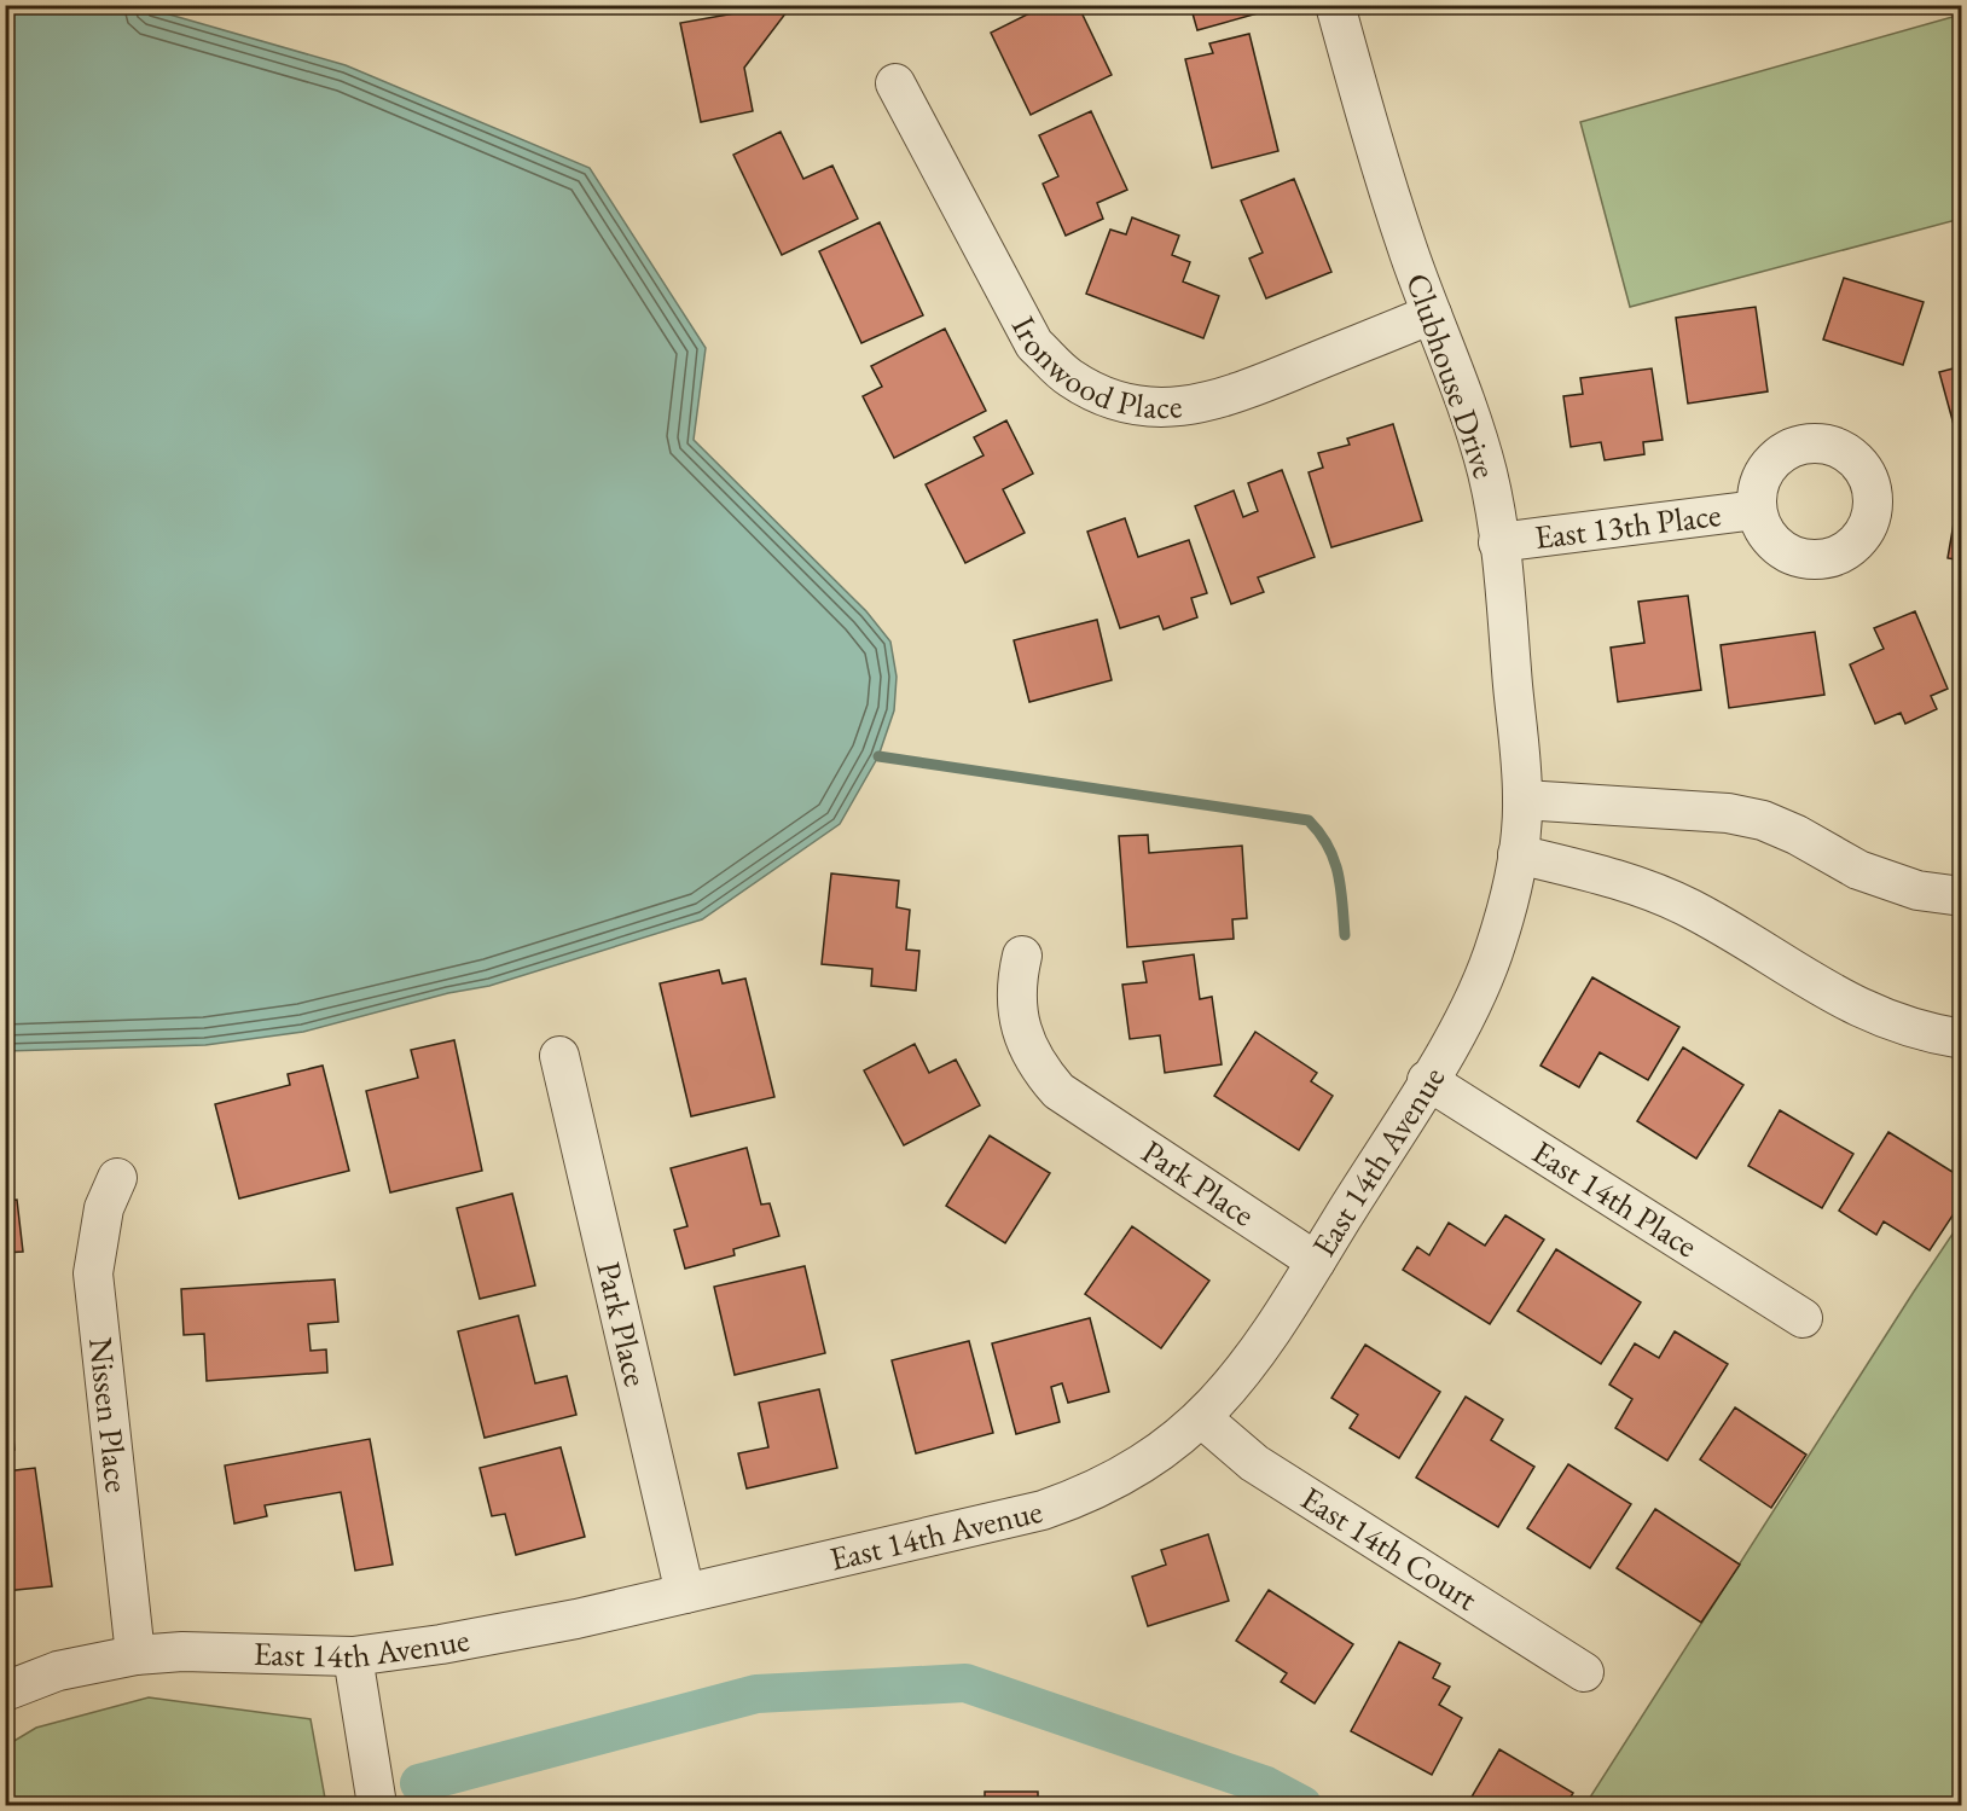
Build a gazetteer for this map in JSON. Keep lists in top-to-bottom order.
{
  "streets": {
    "street": [
      "Ironwood Place",
      "Clubhouse Drive",
      "East 13th Place",
      "East 14th Avenue",
      "Park Place",
      "East 14th Place",
      "Nissen Place",
      "East 14th Court"
    ]
  },
  "crossings": [
    ["Ironwood Place", "Clubhouse Drive"],
    ["Clubhouse Drive", "East 13th Place"],
    ["Clubhouse Drive", "East 14th Avenue"],
    ["East 14th Avenue", "Park Place"],
    ["East 14th Avenue", "East 14th Place"],
    ["East 14th Avenue", "Nissen Place"],
    ["East 14th Avenue", "East 14th Court"]
  ]
}
